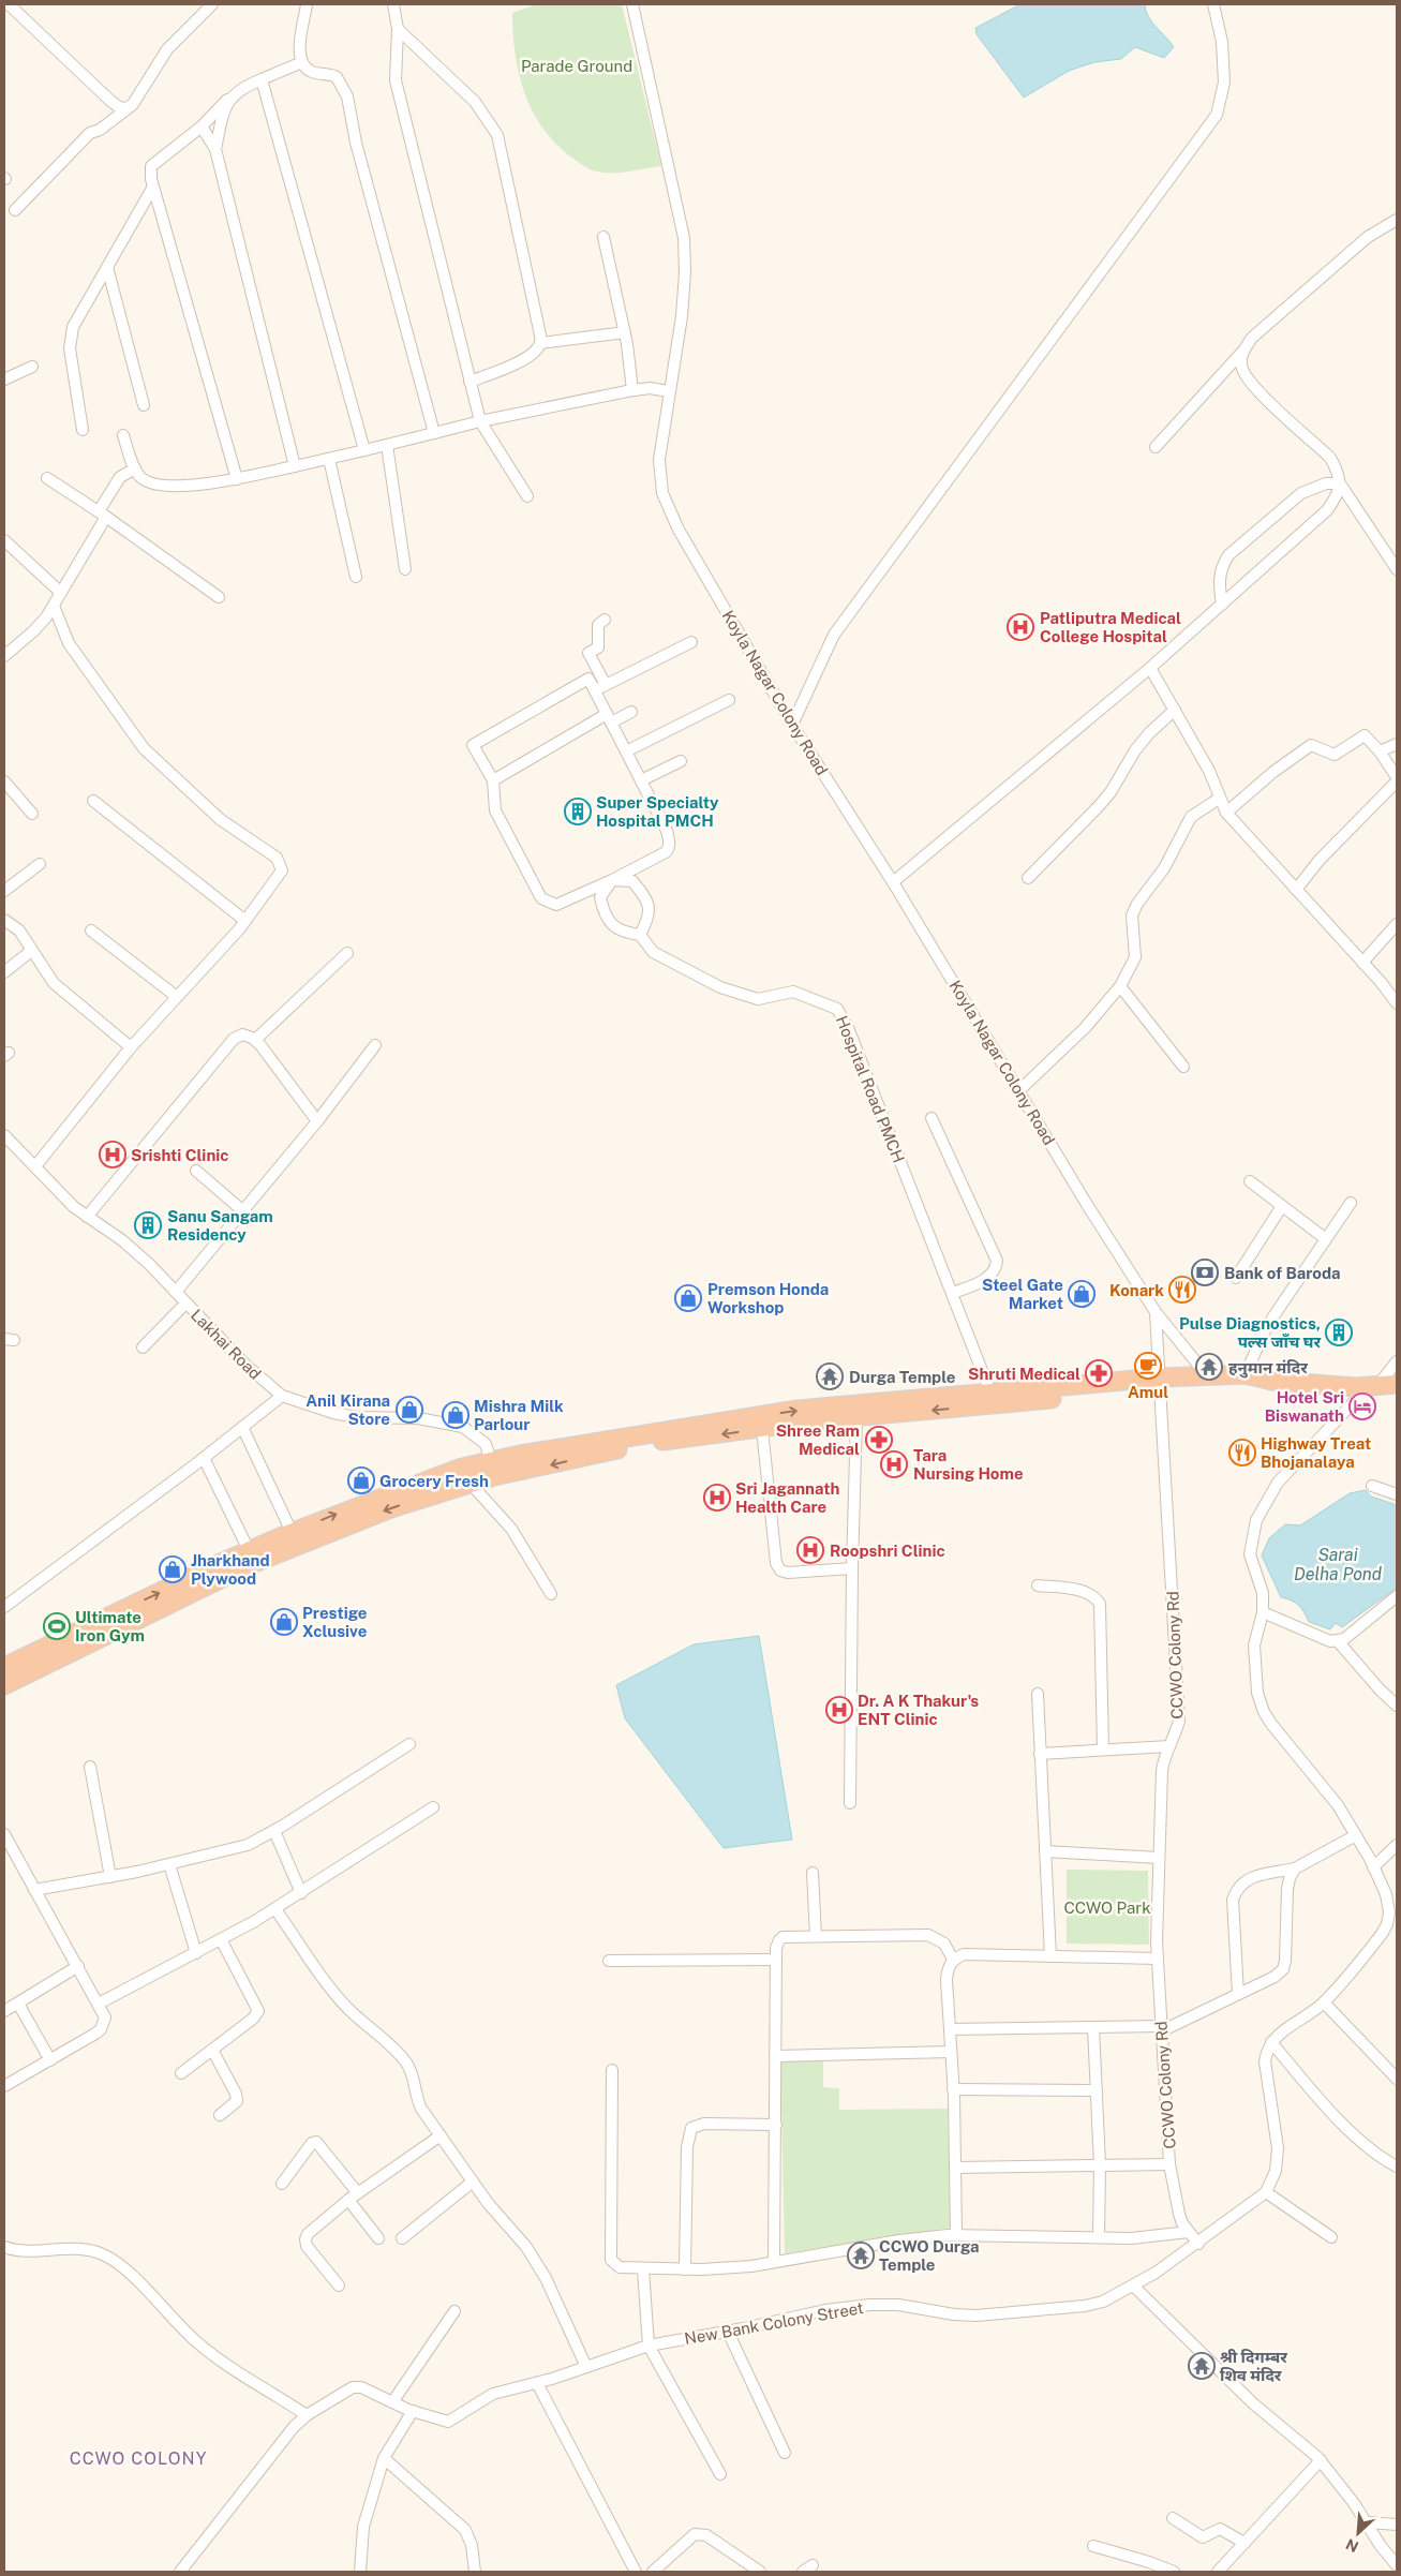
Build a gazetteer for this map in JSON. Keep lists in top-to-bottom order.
{
  "streets": {
    "street": [
      "Koyla Nagar Colony Road",
      "Hospital Road PMCH",
      "Lakhai Road",
      "CCWO Colony Rd",
      "New Bank Colony Street"
    ]
  },
  "crossings": [
    ["Koyla Nagar Colony Road", "CCWO Colony Rd"],
    ["CCWO Colony Rd", "New Bank Colony Street"]
  ],
  "districts": ["CCWO COLONY"],
  "water": ["Sarai Delha Pond"],
  "parks": ["Parade Ground", "CCWO Park"],
  "places": {
    "hospital": [
      "Patliputra Medical College Hospital",
      "Srishti Clinic",
      "Tara Nursing Home",
      "Sri Jagannath Health Care",
      "Roopshri Clinic",
      "Dr. A K Thakur's ENT Clinic"
    ],
    "building": ["Super Specialty Hospital PMCH", "Sanu Sangam Residency", "Pulse Diagnostics, पल्स जाँच घर"],
    "bank": ["Bank of Baroda"],
    "restaurant": ["Konark", "Highway Treat Bhojanalaya"],
    "shop": [
      "Steel Gate Market",
      "Premson Honda Workshop",
      "Anil Kirana Store",
      "Mishra Milk Parlour",
      "Grocery Fresh",
      "Jharkhand Plywood",
      "Prestige Xclusive"
    ],
    "cafe": ["Amul"],
    "temple": [
      "हनुमान मंदिर",
      "Durga Temple",
      "CCWO Durga Temple",
      "श्री दिगम्बर शिव मंदिर"
    ],
    "pharmacy": ["Shruti Medical", "Shree Ram Medical"],
    "hotel": ["Hotel Sri Biswanath"],
    "sports": ["Ultimate Iron Gym"]
  },
  "north": "bottom left"
}
